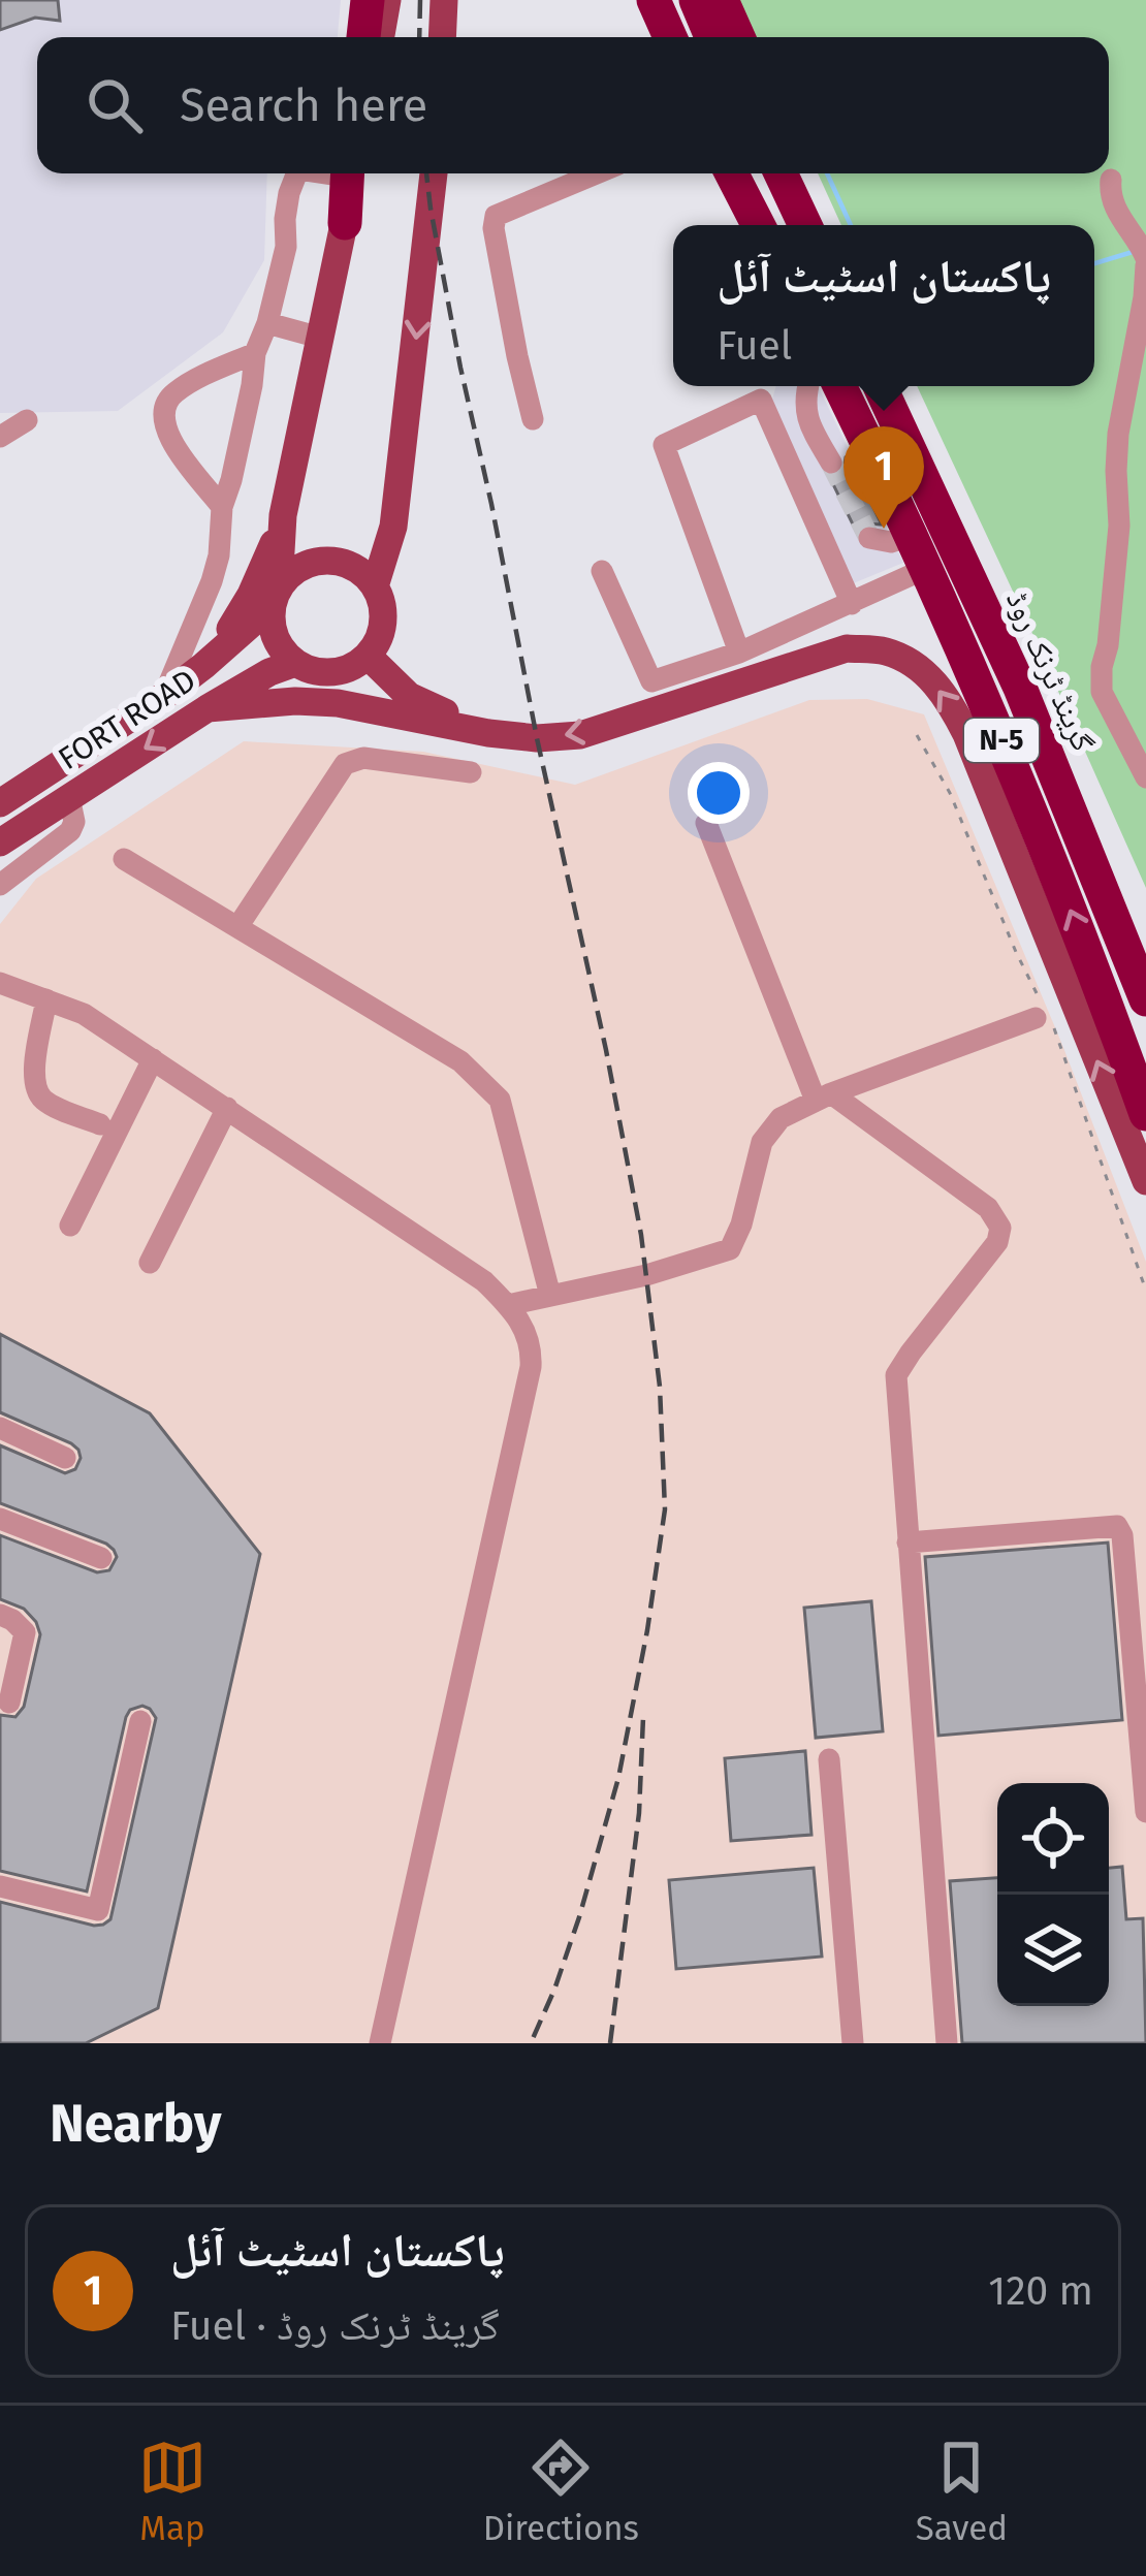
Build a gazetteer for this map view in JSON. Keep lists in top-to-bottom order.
{
  "streets": {
    "highway": ["گرینڈ ٹرنک روڈ", "N-5"],
    "main road": ["FORT ROAD"]
  },
  "page": {
    "search": "Search here",
    "popup": ["پاکستان اسٹیٹ آئل", "Fuel"],
    "pins": "1",
    "heading": "Nearby",
    "list": [
      {
        "mark": "1",
        "name": "پاکستان اسٹیٹ آئل",
        "note": "Fuel · گرینڈ ٹرنک روڈ",
        "value": "120 m"
      }
    ],
    "nav": ["Map", "Directions", "Saved"]
  }
}
